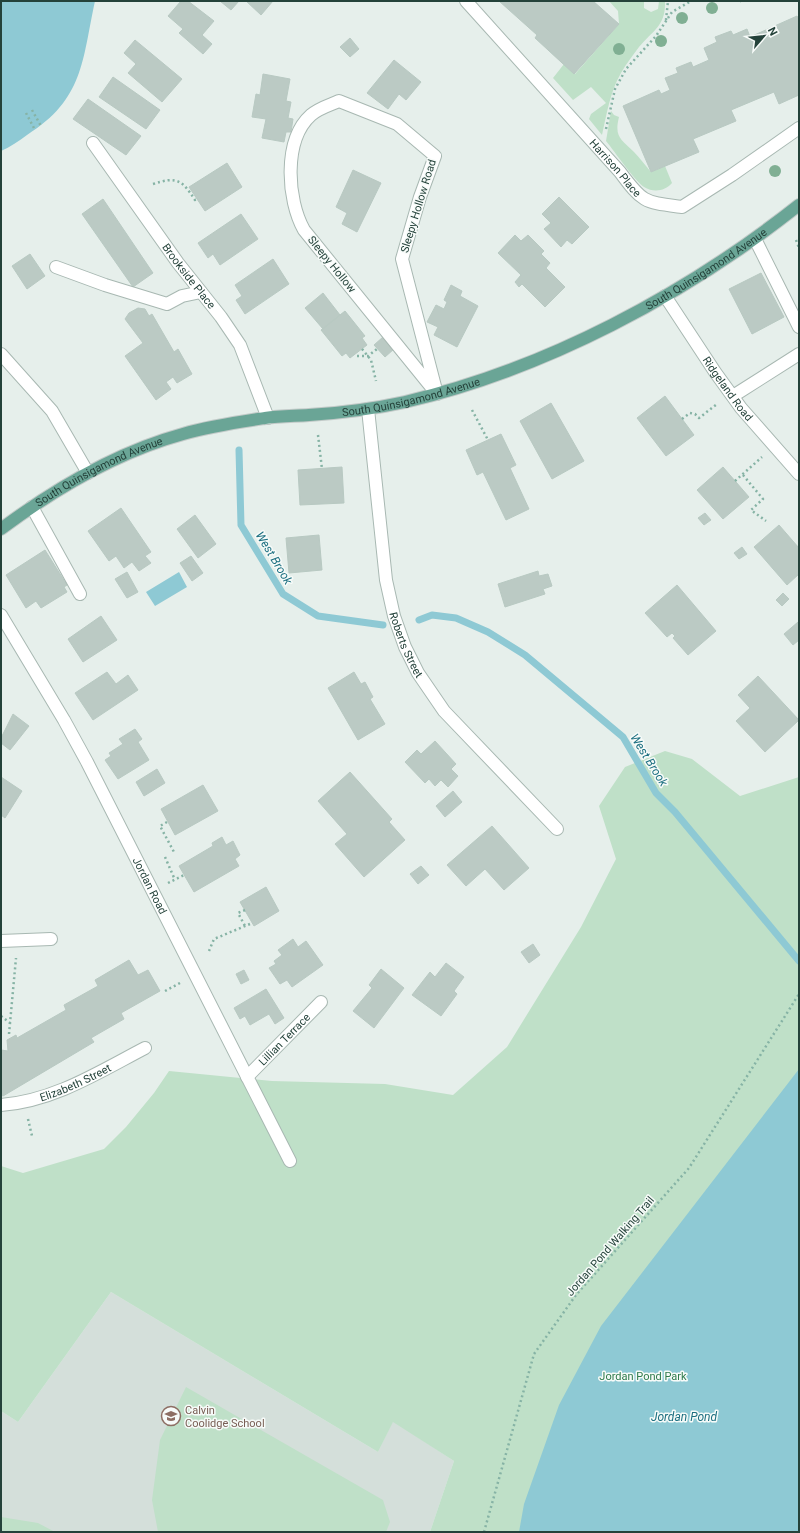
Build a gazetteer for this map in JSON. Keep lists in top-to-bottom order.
{
  "streets": {
    "main road": ["South Quinsigamond Avenue"],
    "street": [
      "Harrison Place",
      "Sleepy Hollow Road",
      "Sleepy Hollow",
      "Brookside Place",
      "Ridgeland Road",
      "Roberts Street",
      "Jordan Road",
      "Lillian Terrace",
      "Elizabeth Street"
    ],
    "path": ["Jordan Pond Walking Trail"]
  },
  "crossings": [
    ["Sleepy Hollow Road", "Sleepy Hollow"],
    ["Sleepy Hollow Road", "South Quinsigamond Avenue"],
    ["Sleepy Hollow", "South Quinsigamond Avenue"],
    ["South Quinsigamond Avenue", "Brookside Place"],
    ["South Quinsigamond Avenue", "Ridgeland Road"],
    ["South Quinsigamond Avenue", "Roberts Street"],
    ["Jordan Road", "Lillian Terrace"]
  ],
  "water": ["West Brook", "Jordan Pond"],
  "parks": ["Jordan Pond Park"],
  "places": {
    "school or university": ["Calvin Coolidge School"]
  },
  "north": "top right"
}
